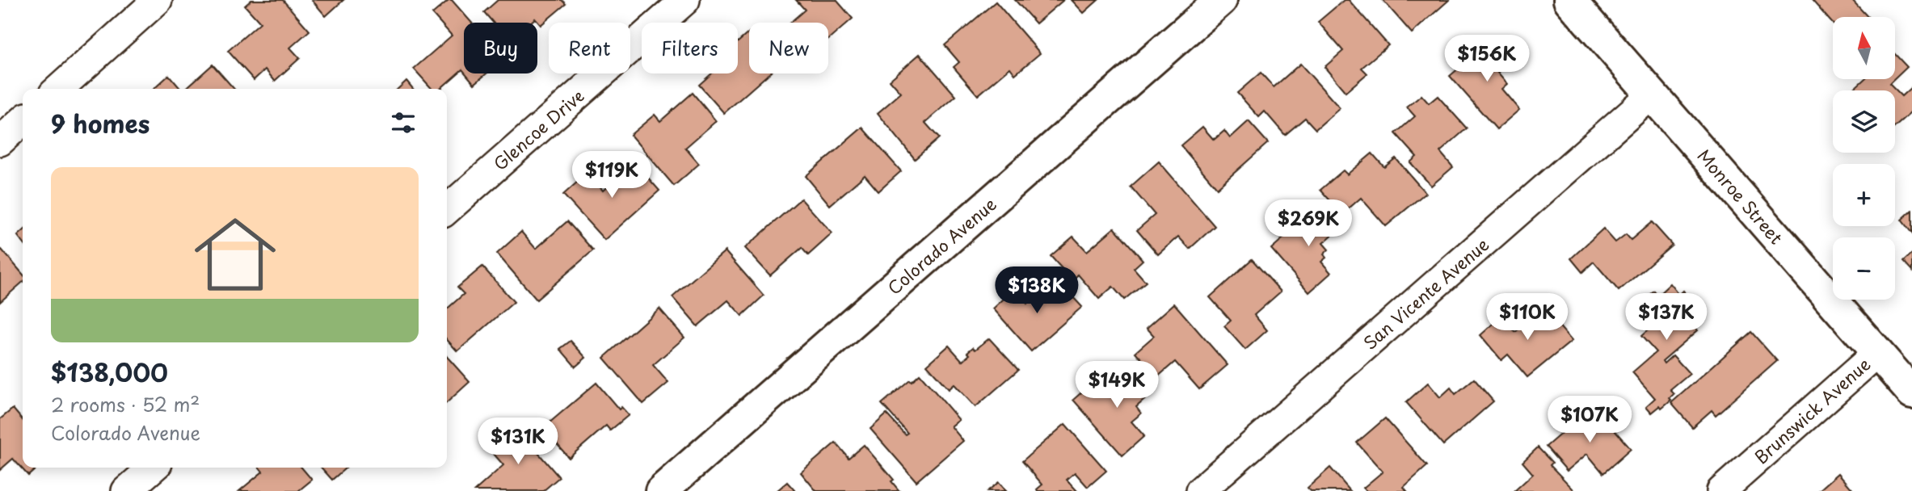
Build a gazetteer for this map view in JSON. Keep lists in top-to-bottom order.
{
  "streets": {
    "street": [
      "Glencoe Drive",
      "Monroe Street",
      "Colorado Avenue",
      "San Vicente Avenue",
      "Brunswick Avenue"
    ]
  },
  "crossings": [
    ["Monroe Street", "San Vicente Avenue"],
    ["Monroe Street", "Brunswick Avenue"]
  ],
  "north": "top",
  "page": {
    "map_buttons": ["+", "−"],
    "chip": [
      "Buy",
      "Rent",
      "Filters",
      "New"
    ],
    "price": [
      "$156K",
      "$119K",
      "$269K",
      "$138K",
      "$110K",
      "$137K",
      "$149K",
      "$107K",
      "$131K"
    ],
    "heading": "9 homes",
    "list": [
      {
        "name": "$138,000",
        "note": "2 rooms · 52 m² · Colorado Avenue"
      }
    ]
  }
}
